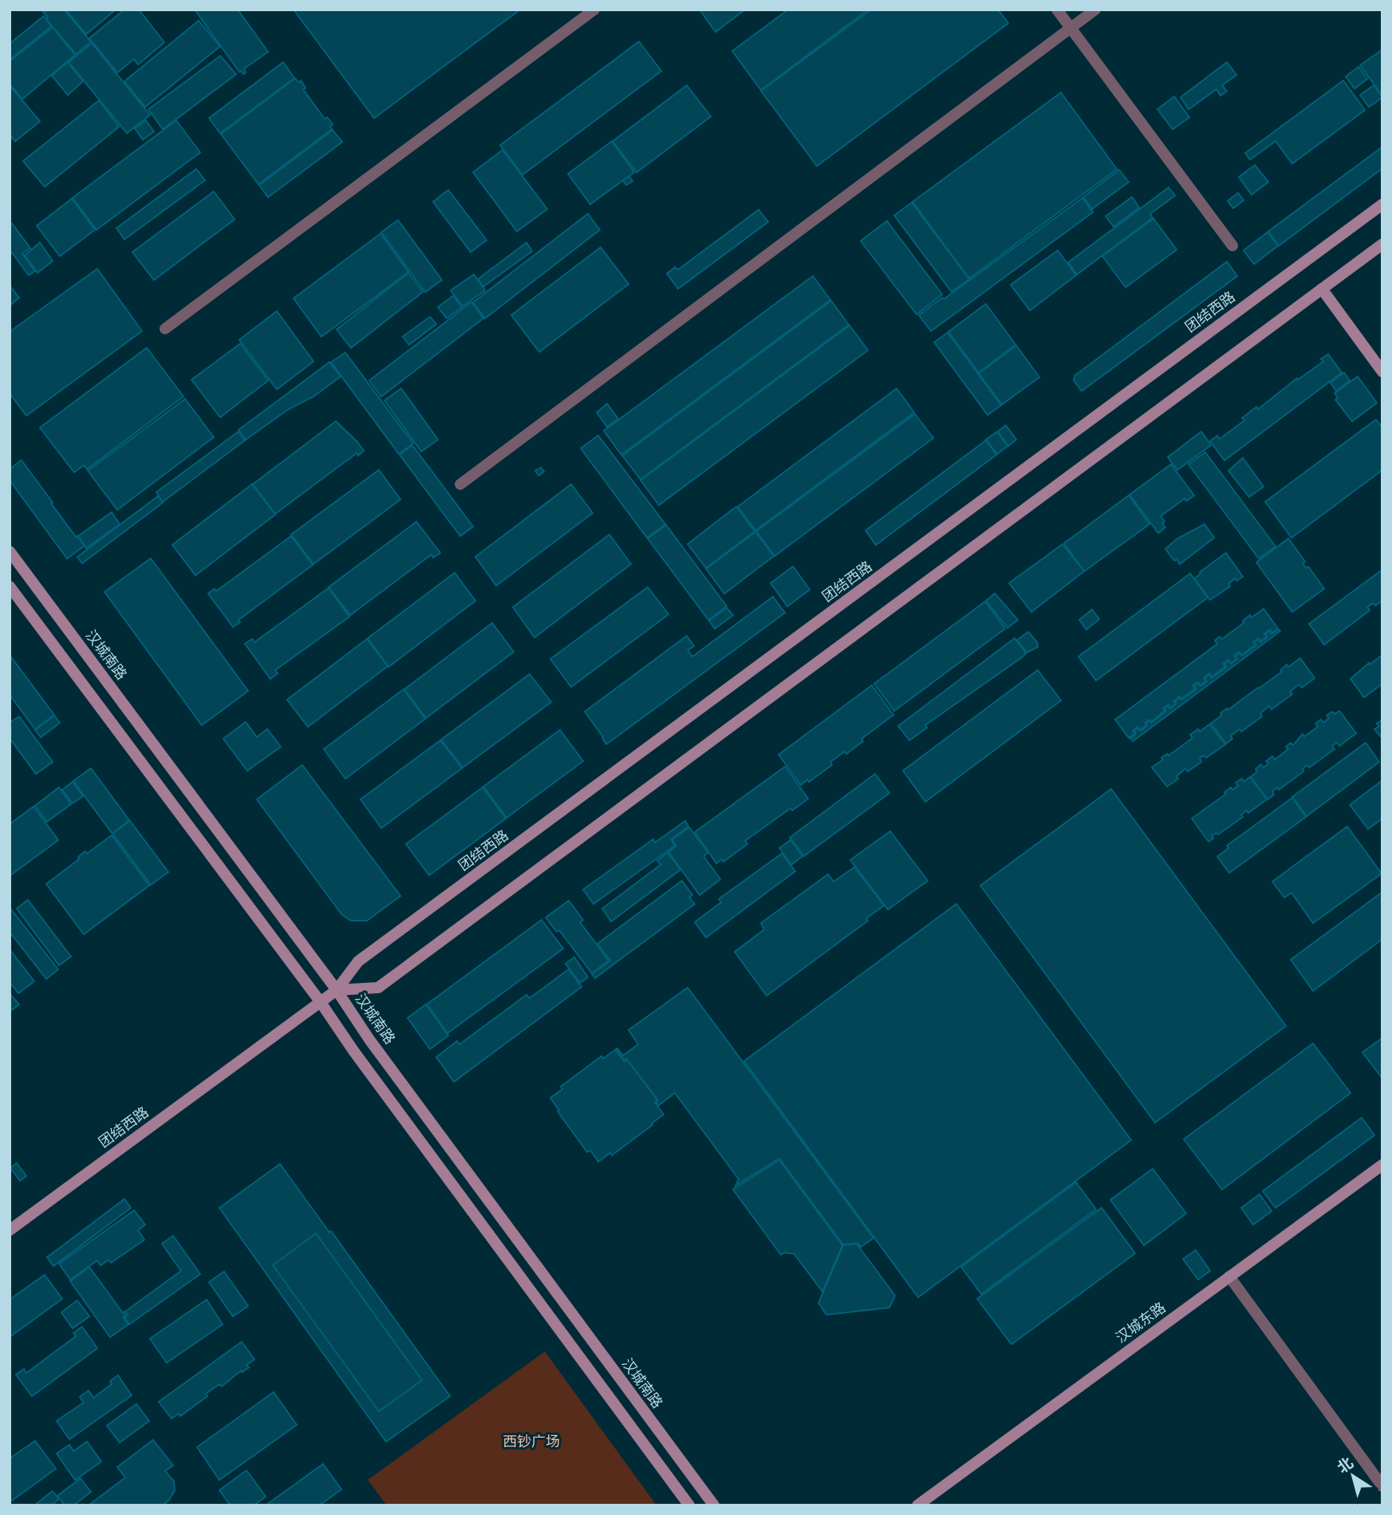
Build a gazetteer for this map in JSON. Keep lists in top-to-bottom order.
{
  "streets": {
    "street": ["团结西路", "汉城南路", "汉城东路"]
  },
  "crossings": [
    ["团结西路", "汉城南路"]
  ],
  "parks": ["西钞广场"],
  "north": "top left"
}
